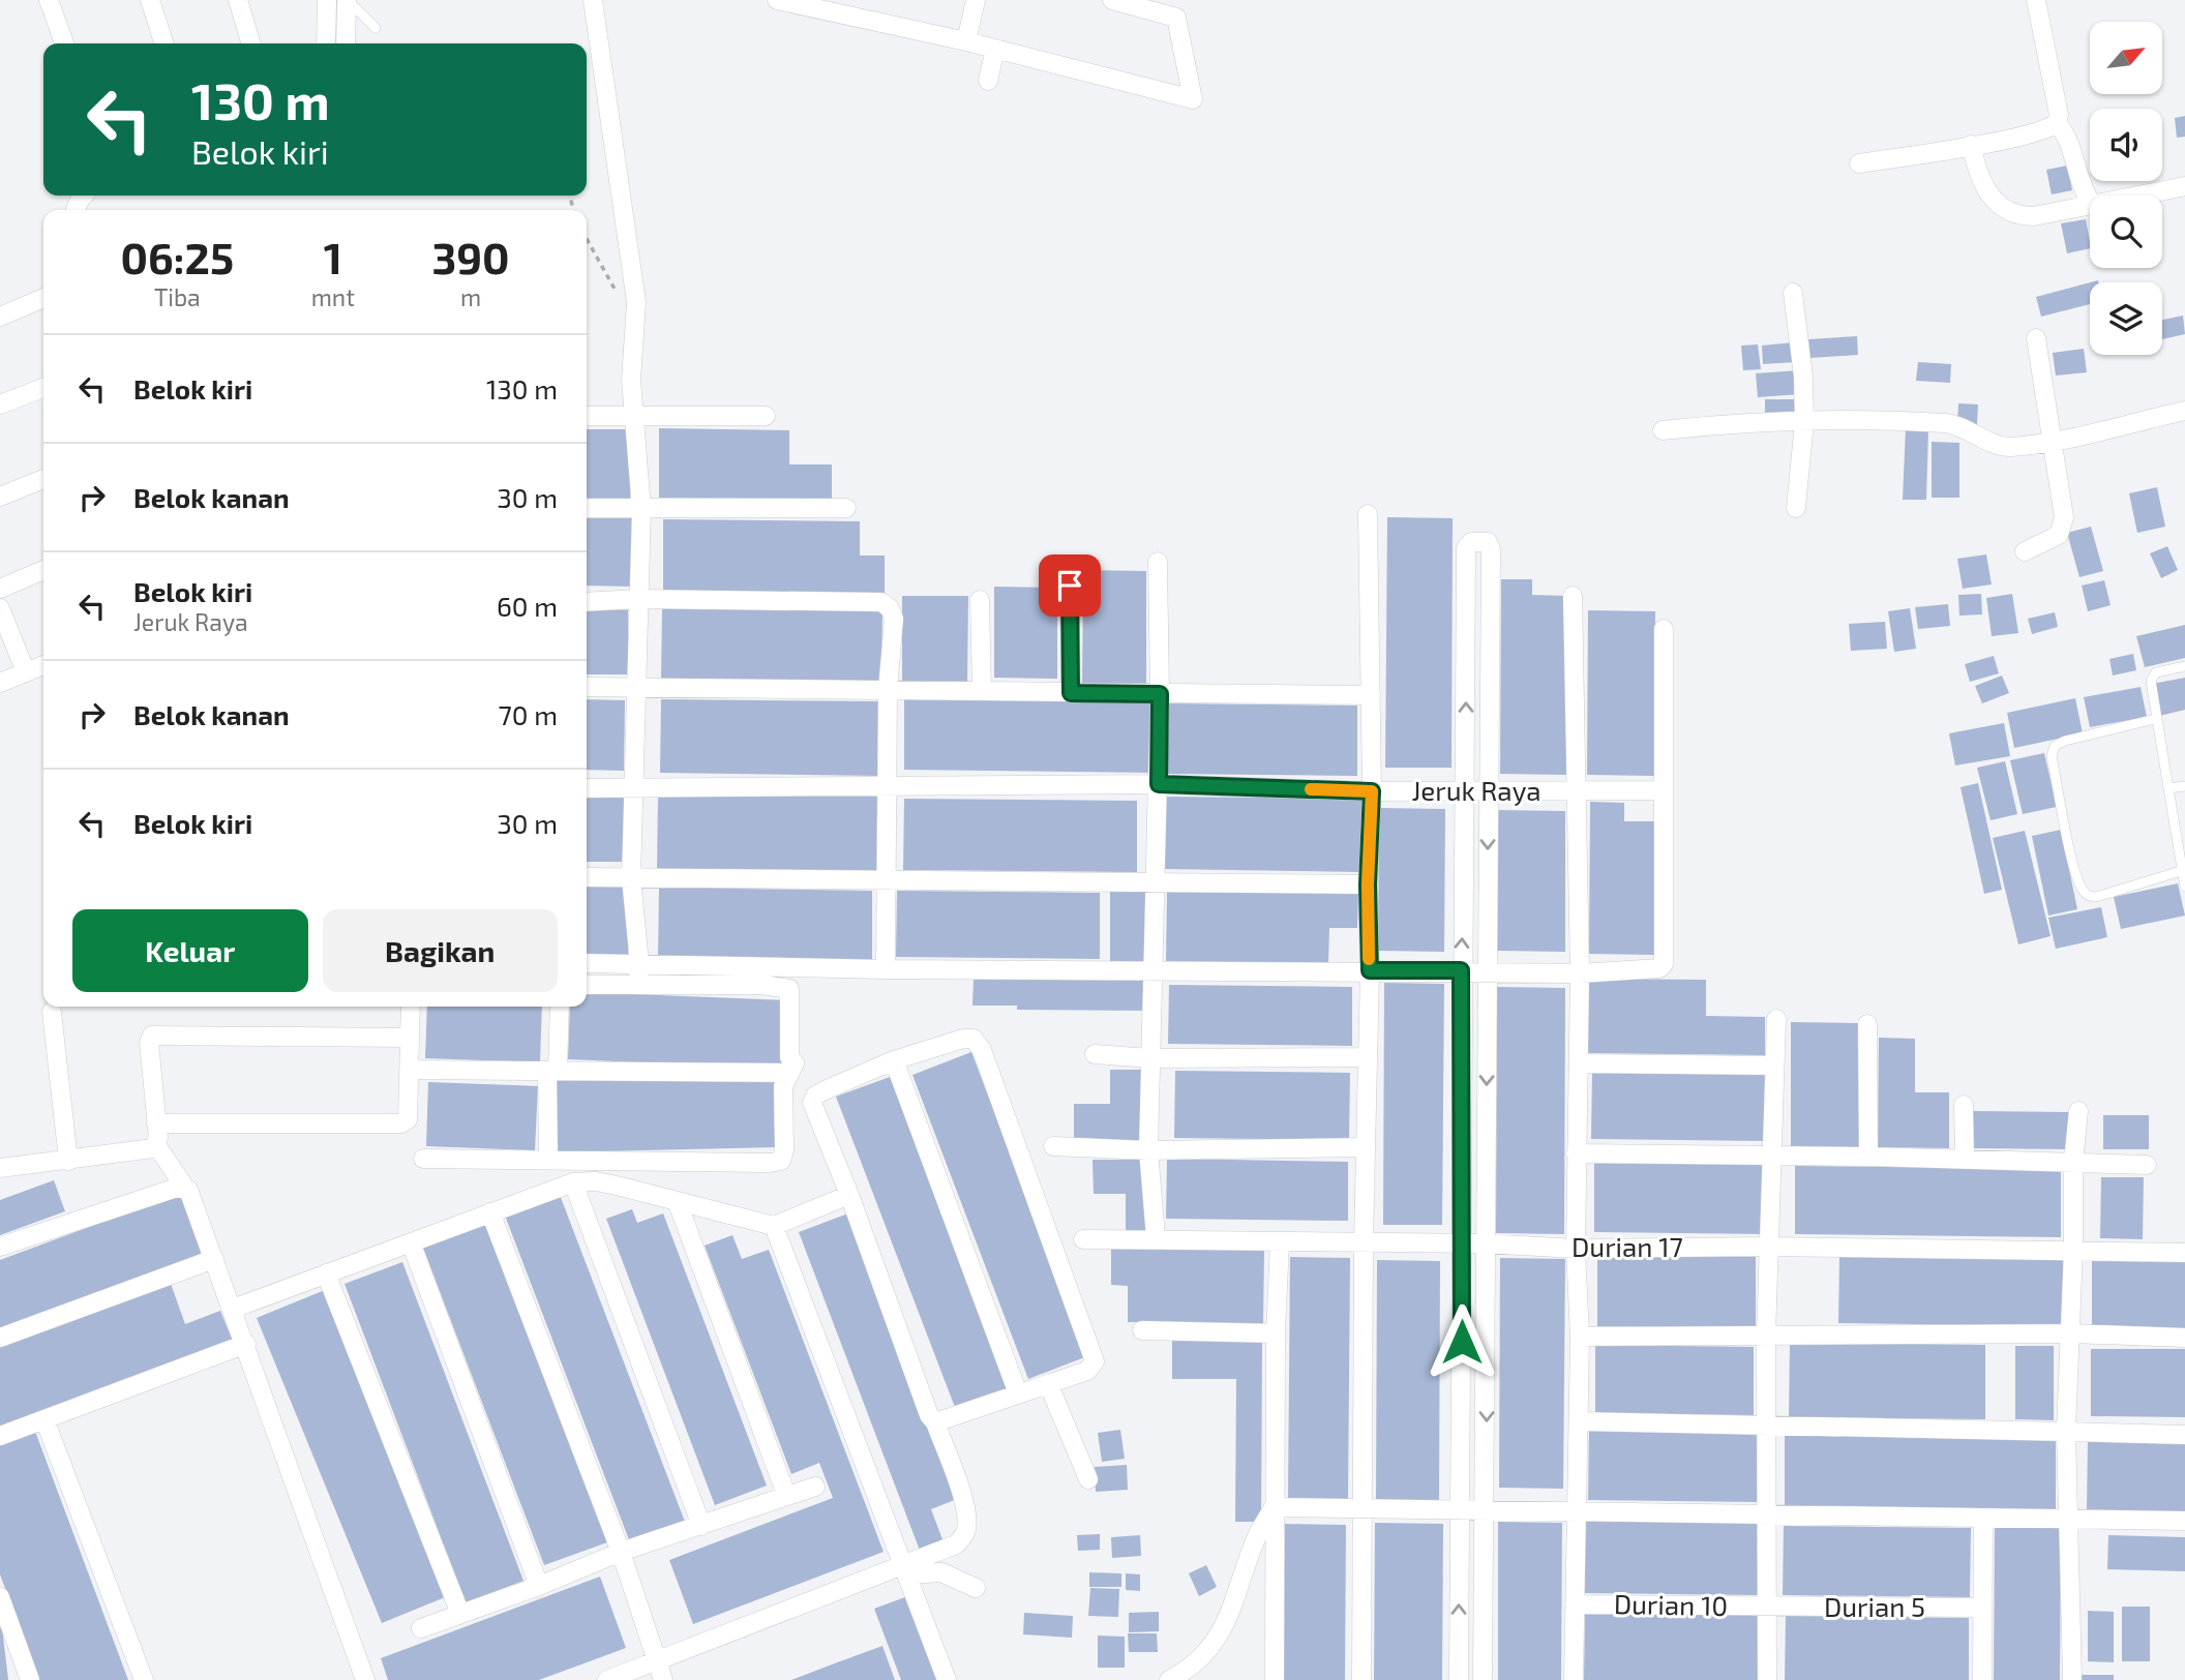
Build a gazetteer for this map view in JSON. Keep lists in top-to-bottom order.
{
  "streets": {
    "street": [
      "Jeruk Raya",
      "Durian 17",
      "Durian 10",
      "Durian 5"
    ]
  },
  "crossings": [
    ["Durian 10", "Durian 5"]
  ],
  "north": "top right",
  "page": {
    "turn": ["130 m", "Belok kiri"],
    "eta": [
      "06:25",
      "Tiba",
      "1",
      "mnt",
      "390",
      "m"
    ],
    "list": [
      {
        "name": "Belok kiri",
        "value": "130 m"
      },
      {
        "name": "Belok kanan",
        "value": "30 m"
      },
      {
        "name": "Belok kiri",
        "note": "Jeruk Raya",
        "value": "60 m"
      },
      {
        "name": "Belok kanan",
        "value": "70 m"
      },
      {
        "name": "Belok kiri",
        "value": "30 m"
      }
    ],
    "buttons": ["Keluar", "Bagikan"]
  }
}
